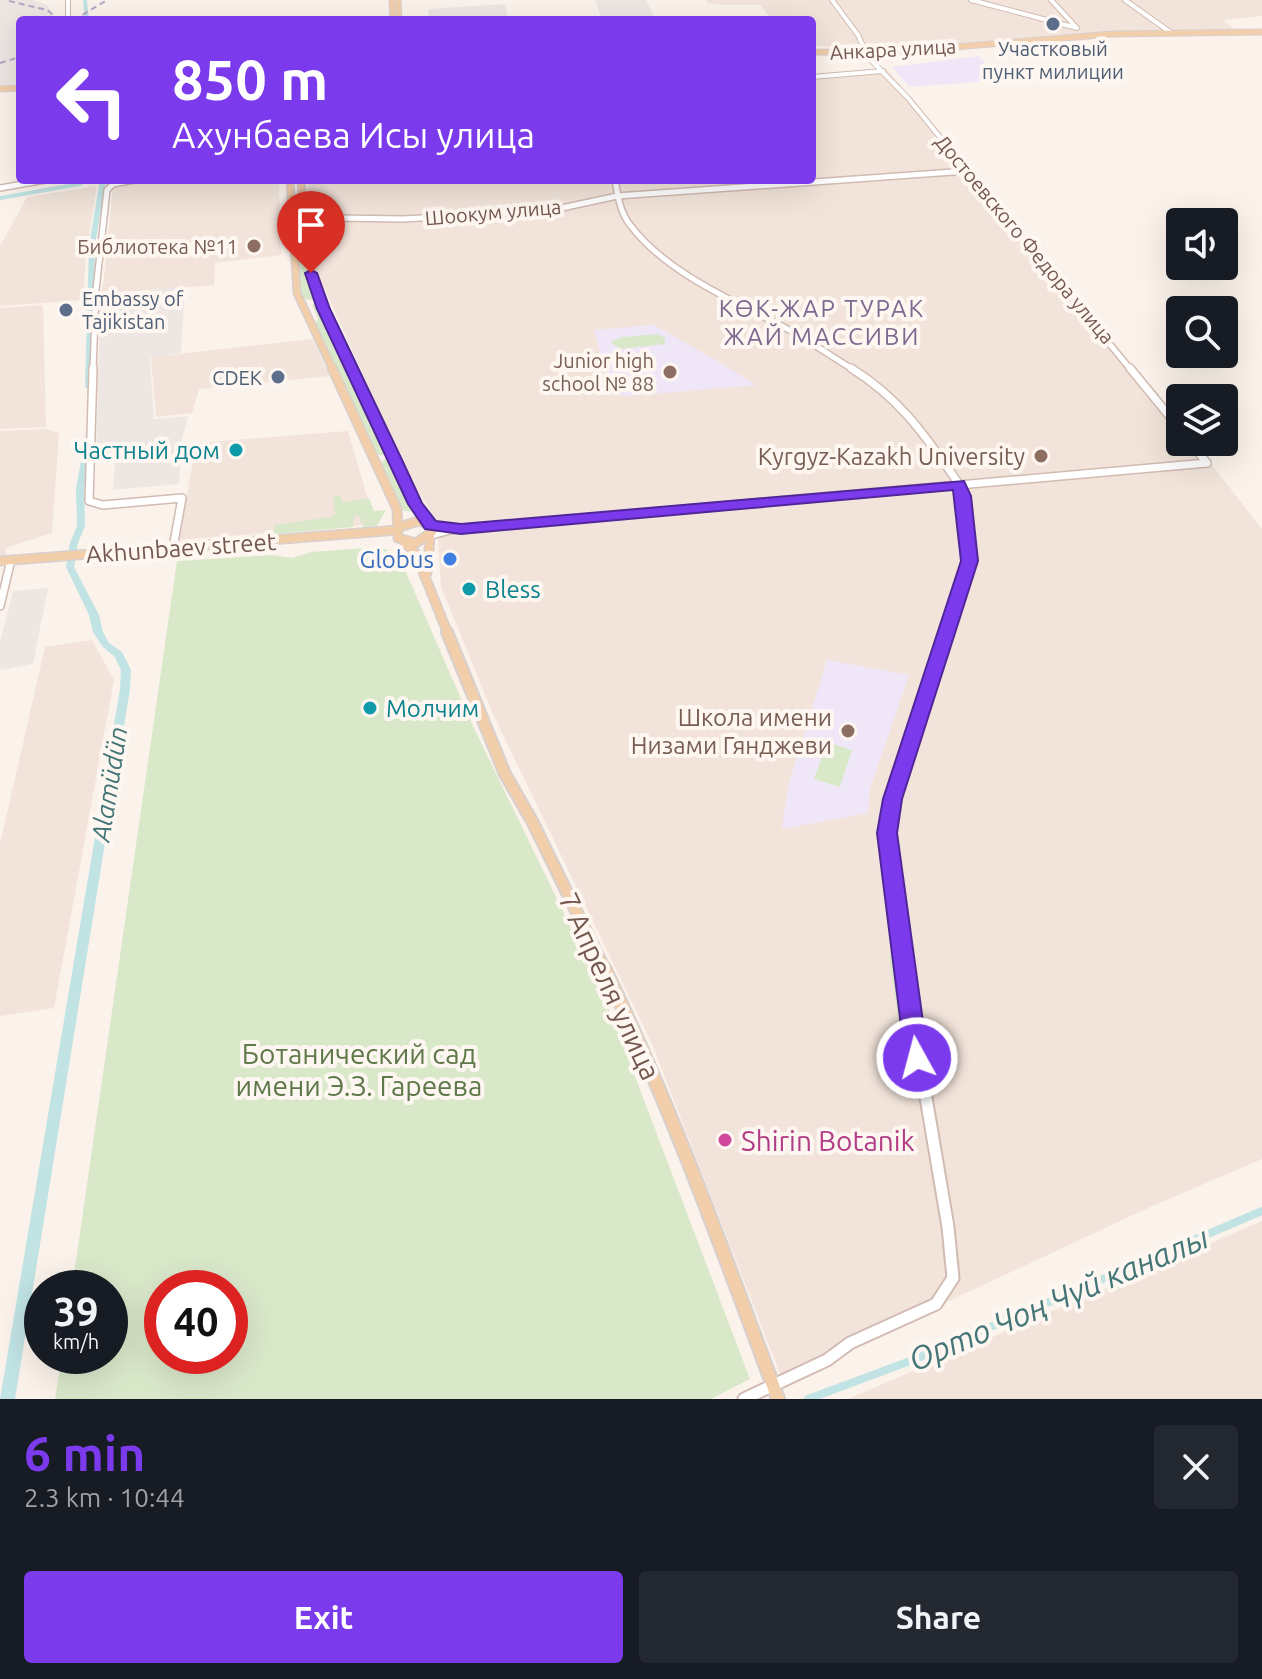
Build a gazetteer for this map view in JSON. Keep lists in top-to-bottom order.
{
  "streets": {
    "main road": ["Анкара улица", "Akhunbaev street", "7 Апреля улица"],
    "street": ["Шоокум улица", "Достоевского Федора улица"]
  },
  "crossings": [
    ["Анкара улица", "Достоевского Федора улица"],
    ["Шоокум улица", "Достоевского Федора улица"]
  ],
  "districts": ["КӨК-ЖАР ТУРАК ЖАЙ МАССИВИ"],
  "water": ["Alamüdün", "Орто Чоң Чүй каналы"],
  "parks": ["Ботанический сад имени Э.З. Гареева"],
  "places": [
    "Участковый пункт милиции",
    "Библиотека №11",
    "Embassy of Tajikistan",
    "Junior high school № 88",
    "CDEK",
    "Частный дом",
    "Kyrgyz-Kazakh University",
    "Globus",
    "Bless",
    "Молчим",
    "Школа имени Низами Гянджеви",
    "Shirin Botanik"
  ],
  "page": {
    "turn": ["850 m", "Ахунбаева Исы улица"],
    "speed": "39 km/h",
    "limit": "40",
    "heading": ["6 min", "2.3 km · 10:44"],
    "buttons": ["Exit", "Share"]
  }
}
